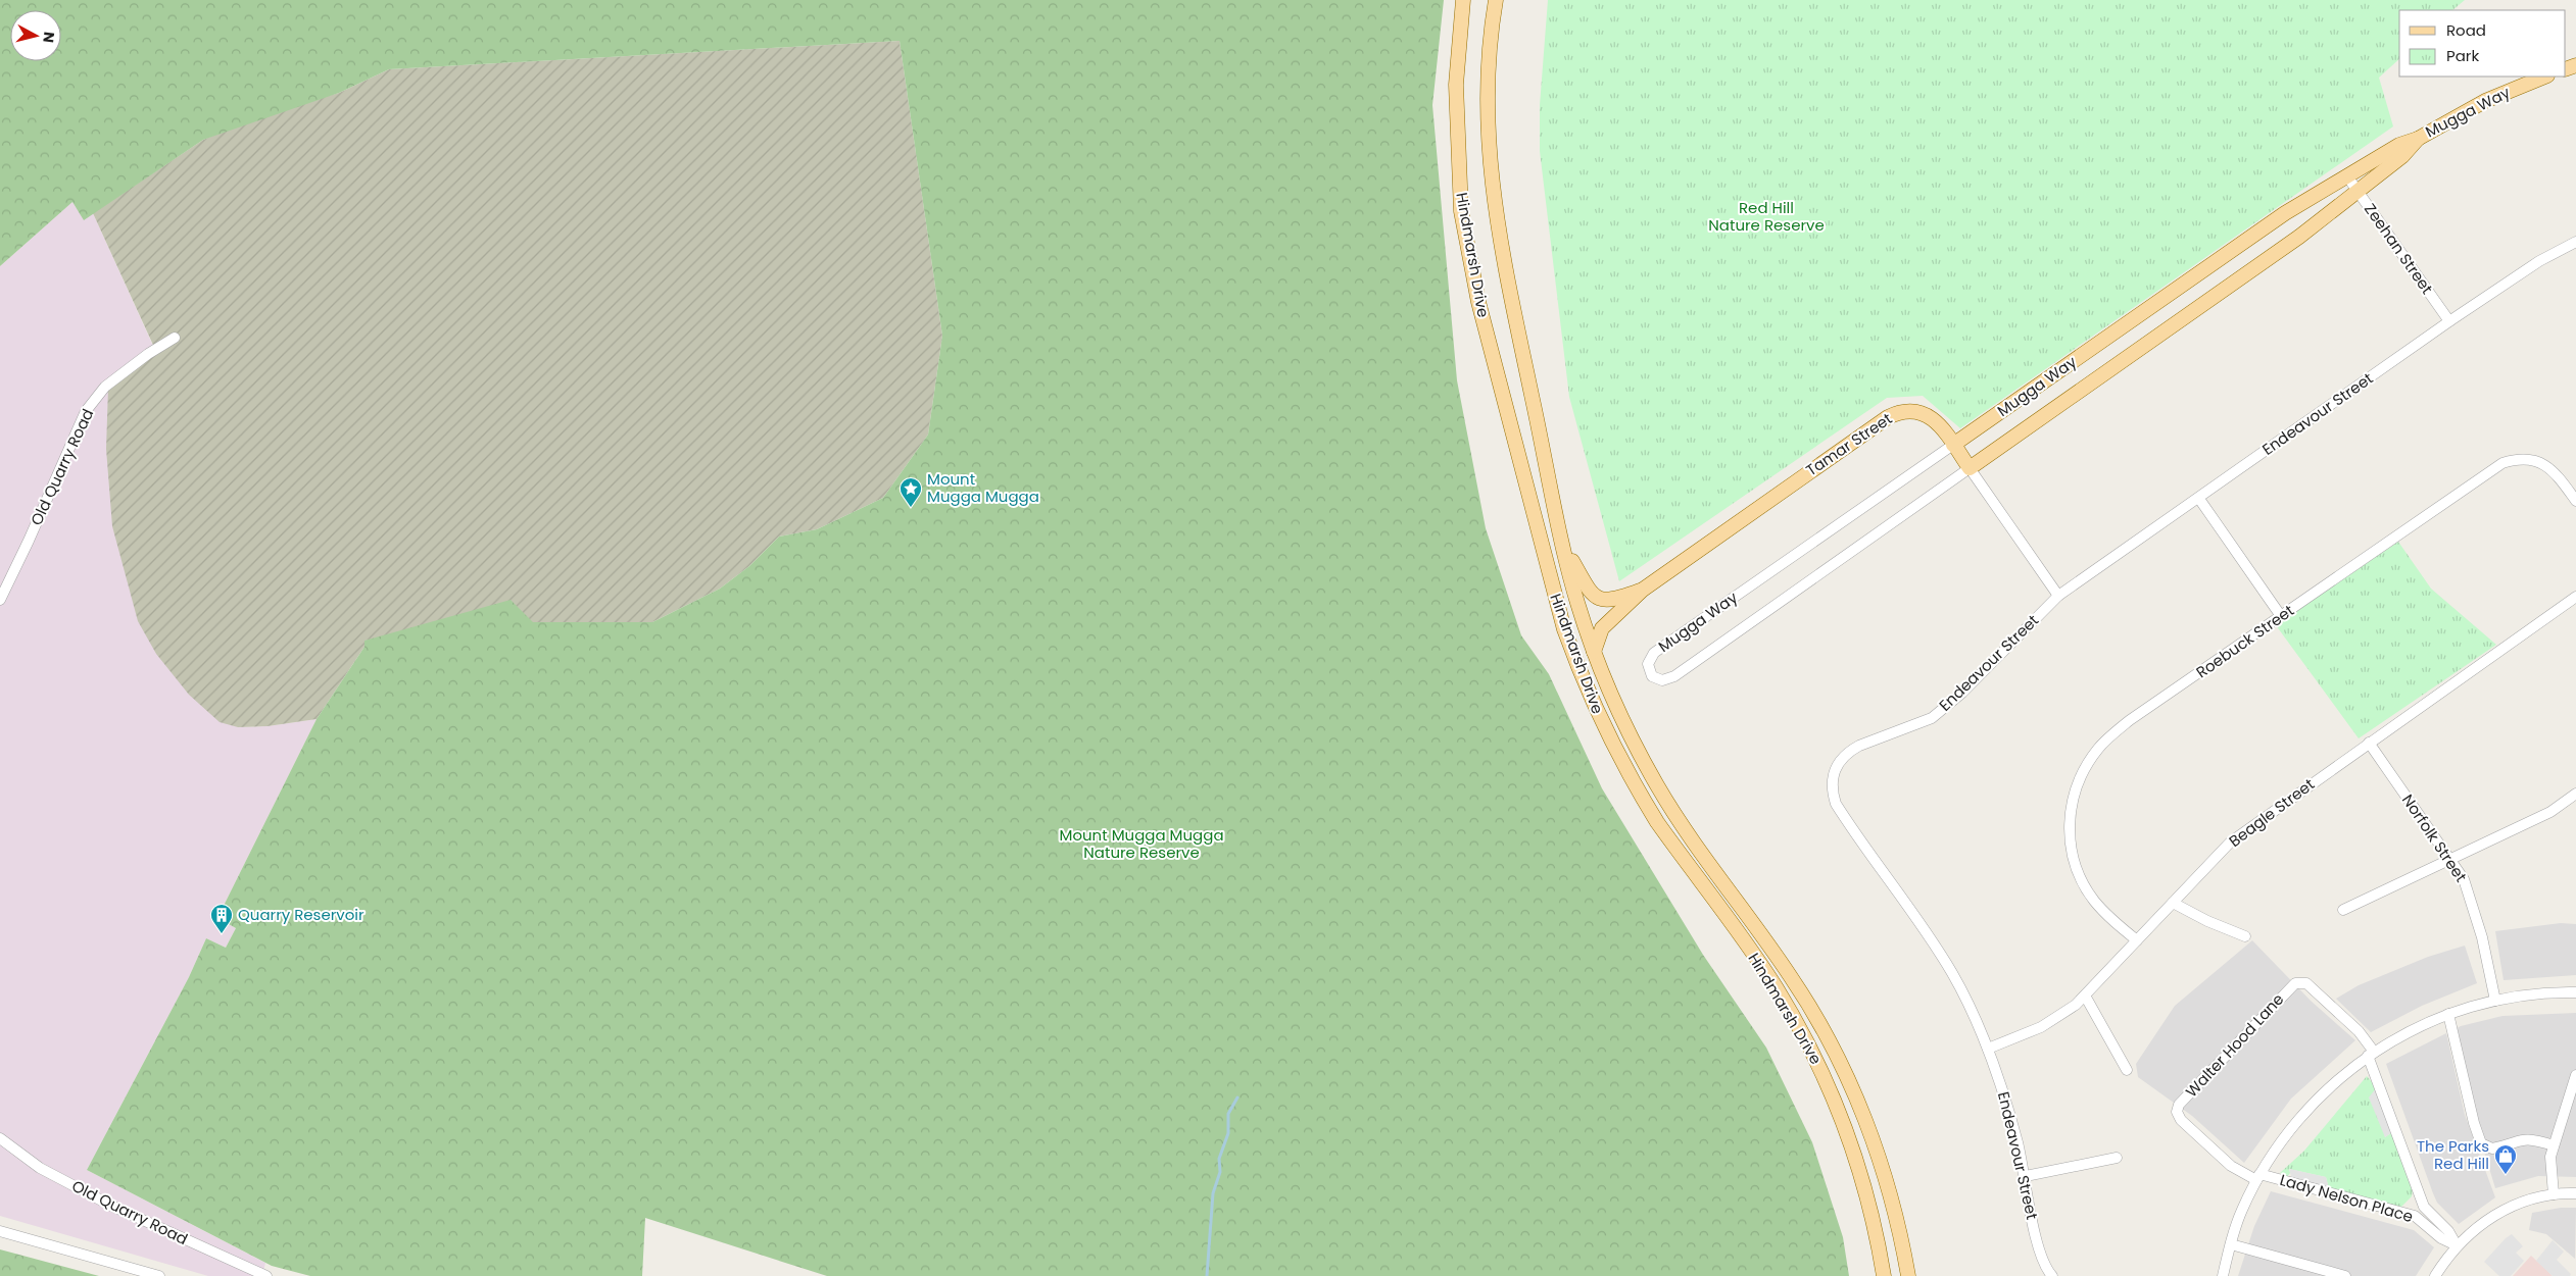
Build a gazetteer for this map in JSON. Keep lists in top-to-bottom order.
{
  "streets": {
    "main road": ["Mugga Way", "Hindmarsh Drive", "Tamar Street"],
    "street": [
      "Zeehan Street",
      "Endeavour Street",
      "Old Quarry Road",
      "Roebuck Street",
      "Beagle Street",
      "Norfolk Street",
      "Walter Hood Lane",
      "Lady Nelson Place"
    ]
  },
  "crossings": [
    ["Mugga Way", "Zeehan Street"],
    ["Mugga Way", "Tamar Street"],
    ["Zeehan Street", "Endeavour Street"],
    ["Hindmarsh Drive", "Tamar Street"],
    ["Endeavour Street", "Tamar Street"],
    ["Endeavour Street", "Beagle Street"],
    ["Roebuck Street", "Beagle Street"],
    ["Beagle Street", "Norfolk Street"],
    ["Walter Hood Lane", "Lady Nelson Place"]
  ],
  "parks": ["Red Hill Nature Reserve", "Mount Mugga Mugga Nature Reserve"],
  "places": {
    "place": ["Mount Mugga Mugga"],
    "building": ["Quarry Reservoir"],
    "shop": ["The Parks Red Hill"]
  },
  "legend": ["Road", "Park"],
  "north": "right"
}
